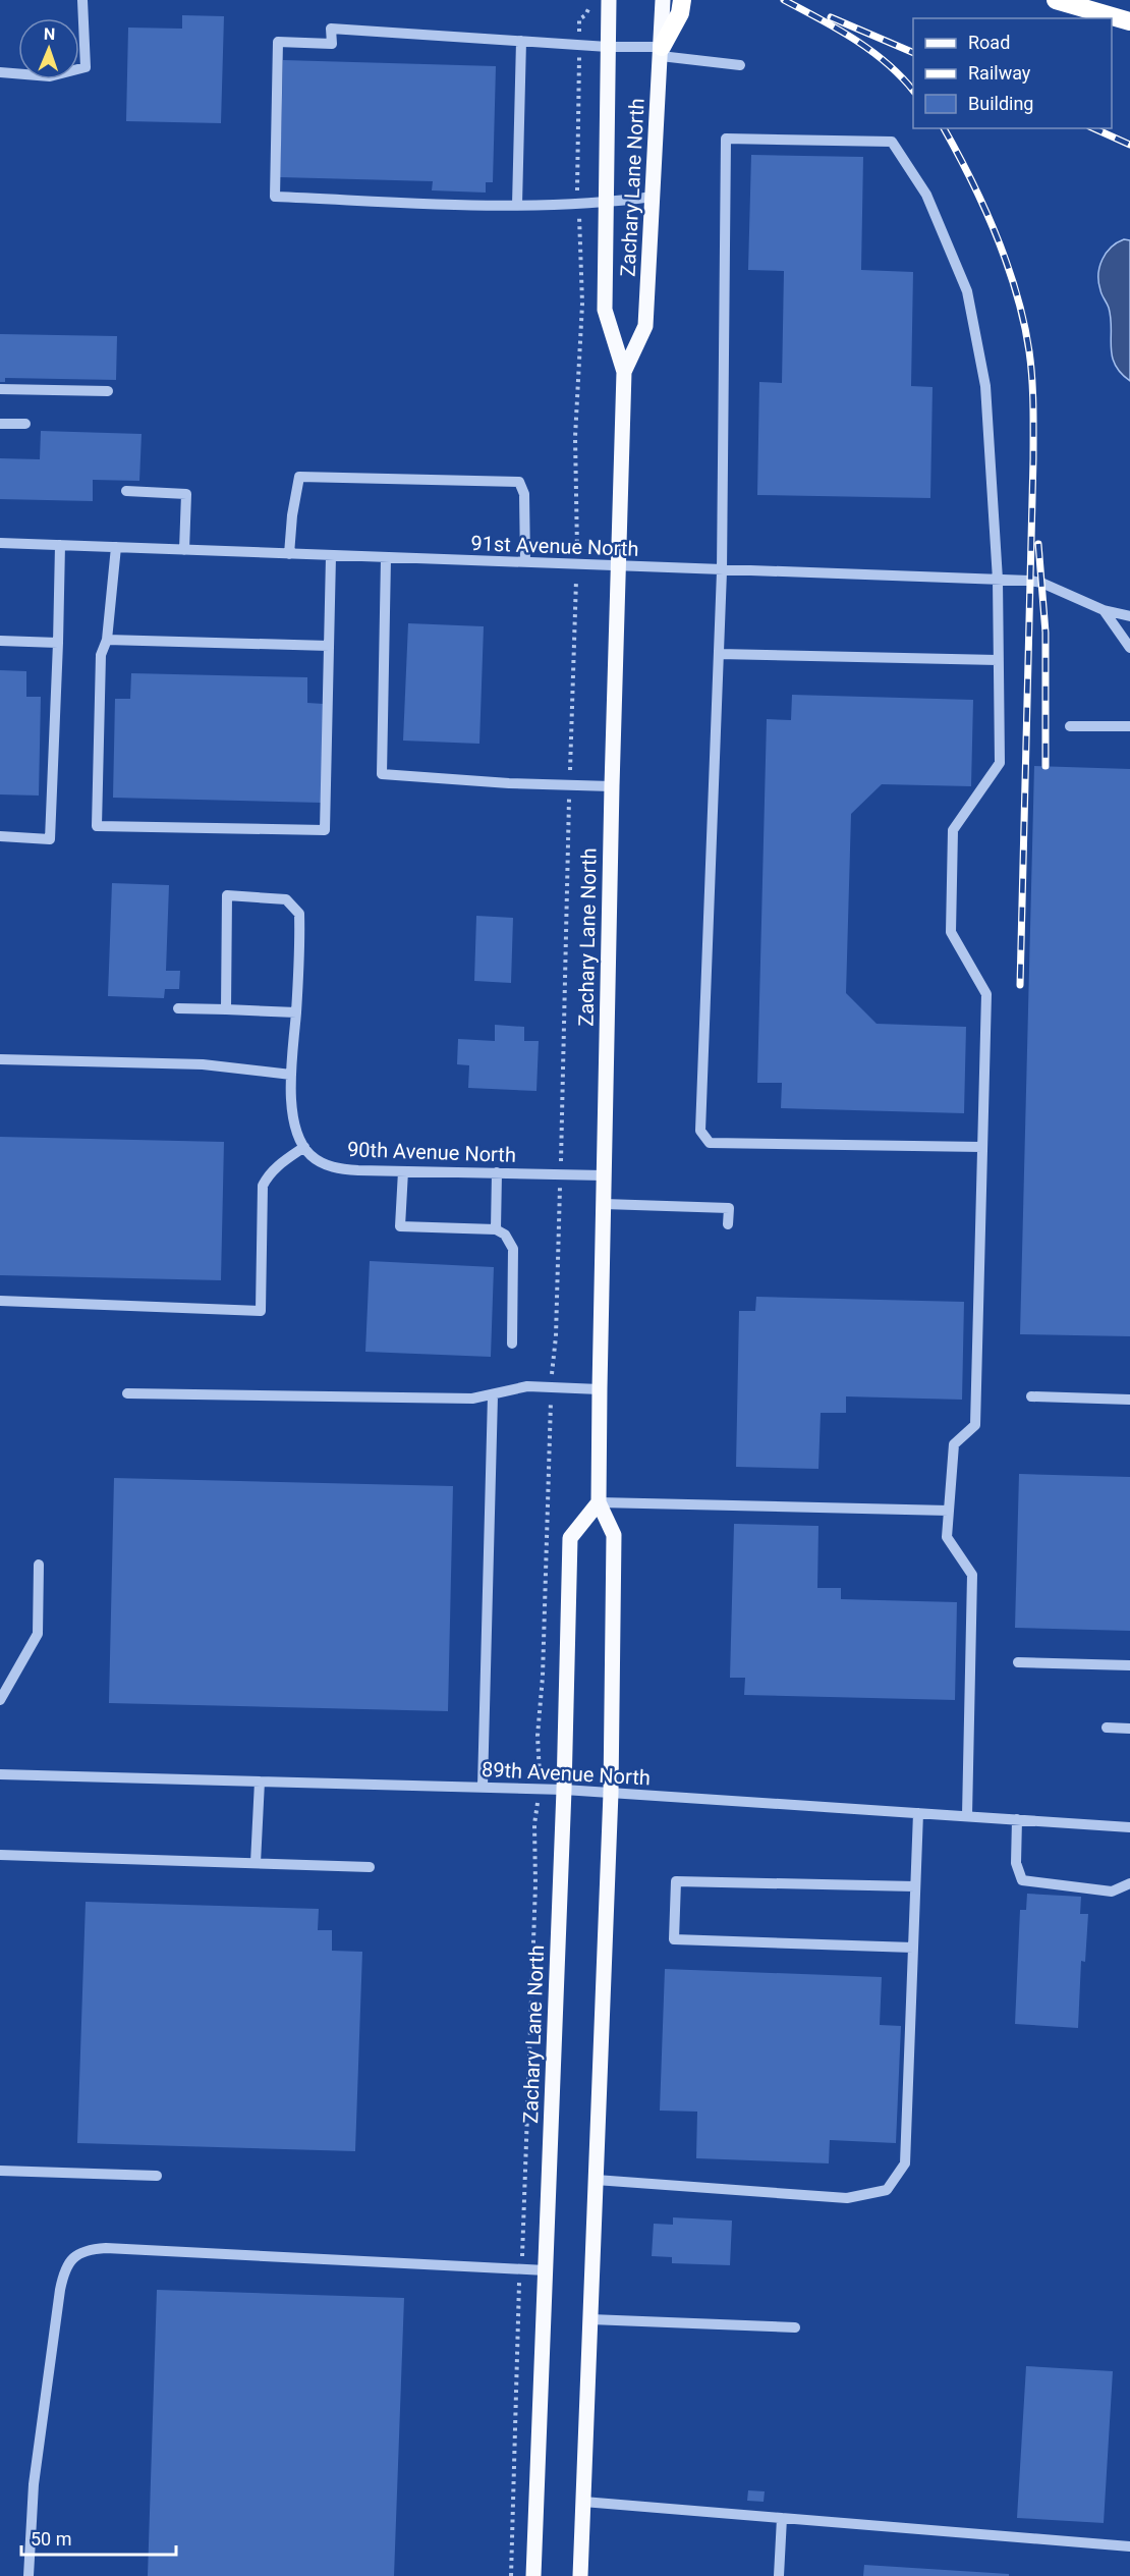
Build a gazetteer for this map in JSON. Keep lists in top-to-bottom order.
{
  "streets": {
    "main road": ["Zachary Lane North"],
    "street": ["91st Avenue North", "90th Avenue North", "89th Avenue North"]
  },
  "crossings": [
    ["Zachary Lane North", "91st Avenue North"],
    ["Zachary Lane North", "90th Avenue North"],
    ["Zachary Lane North", "89th Avenue North"]
  ],
  "legend": ["Road", "Railway", "Building"],
  "scale_bar": "50 m",
  "north": "top"
}
